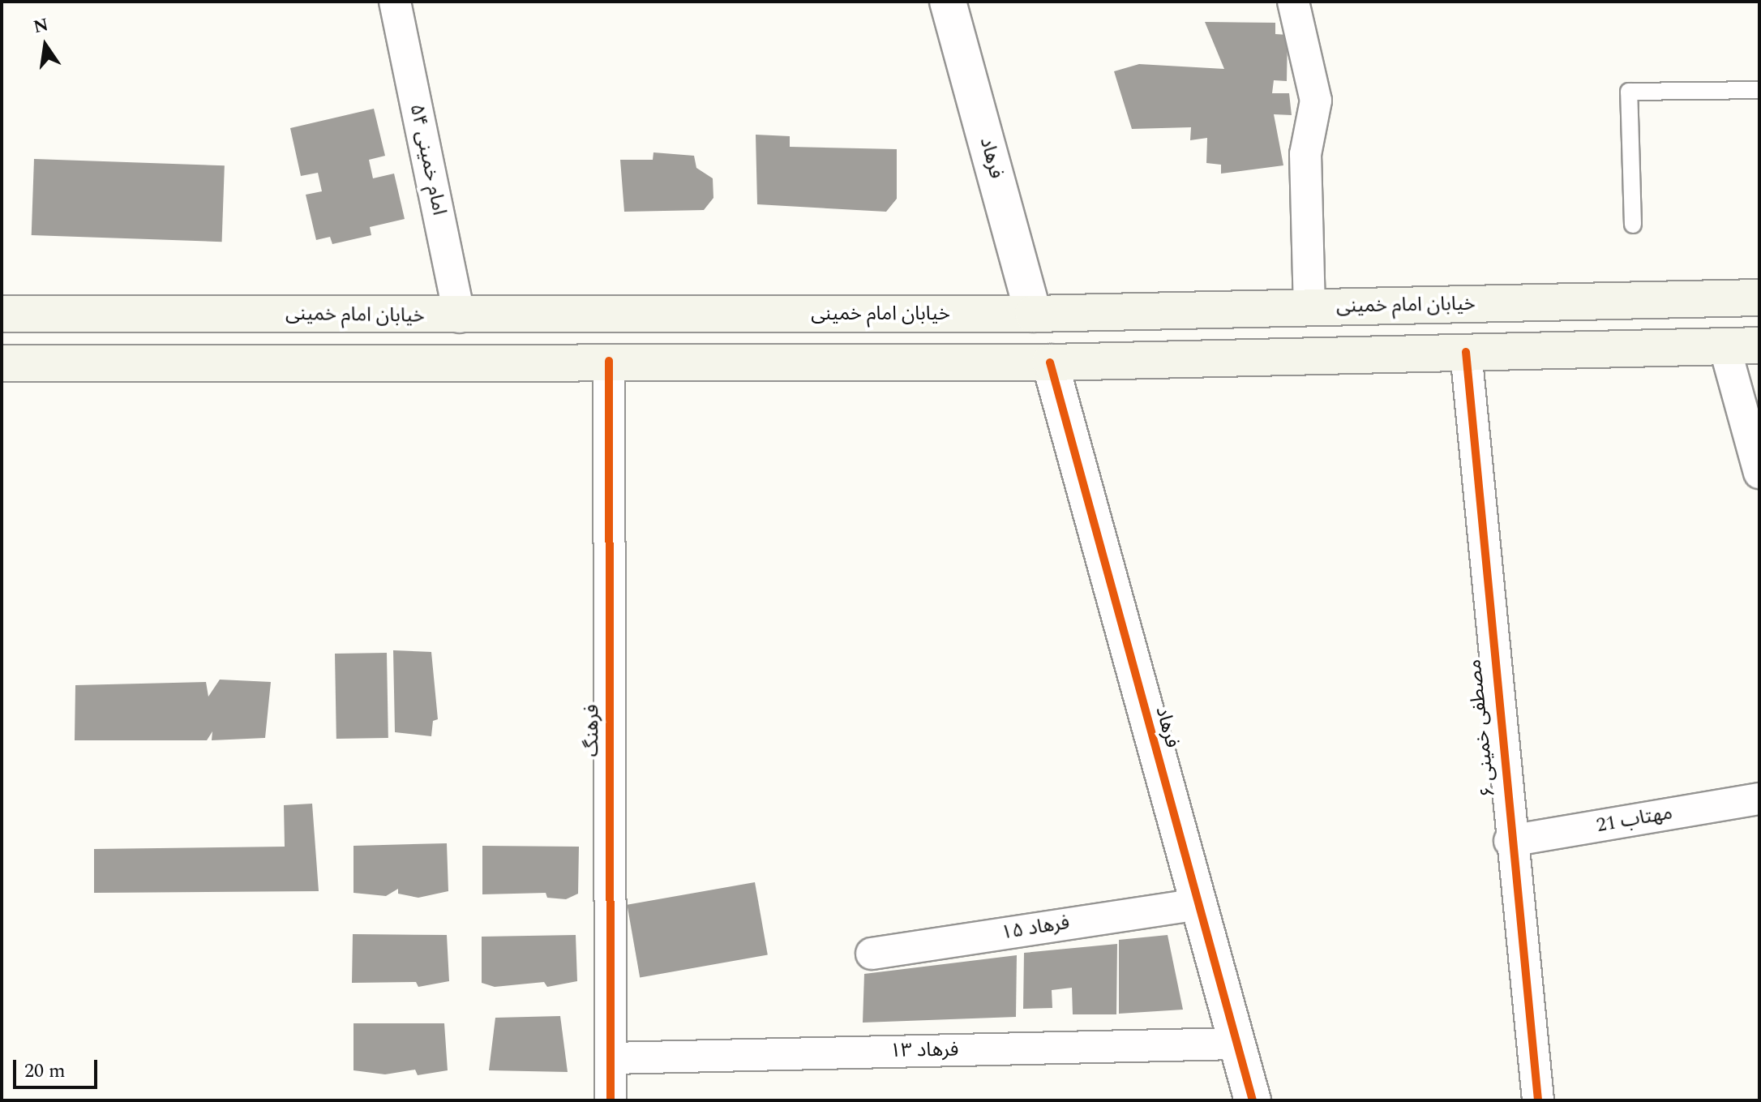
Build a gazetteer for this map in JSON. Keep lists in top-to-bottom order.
{
  "streets": {
    "main road": ["خیابان امام خمینی"],
    "street": [
      "فرهاد",
      "امام خمینی ۵۴",
      "مصطفی خمینی ۶",
      "فرهنگ",
      "مهتاب 21",
      "فرهاد ۱۵",
      "فرهاد ۱۳"
    ]
  },
  "crossings": [
    ["فرهاد", "خیابان امام خمینی"],
    ["فرهاد", "فرهاد ۱۵"],
    ["فرهاد", "فرهاد ۱۳"],
    ["امام خمینی ۵۴", "خیابان امام خمینی"],
    ["مصطفی خمینی ۶", "مهتاب 21"],
    ["فرهنگ", "فرهاد ۱۳"]
  ],
  "scale_bar": "20 m",
  "north": "top"
}
